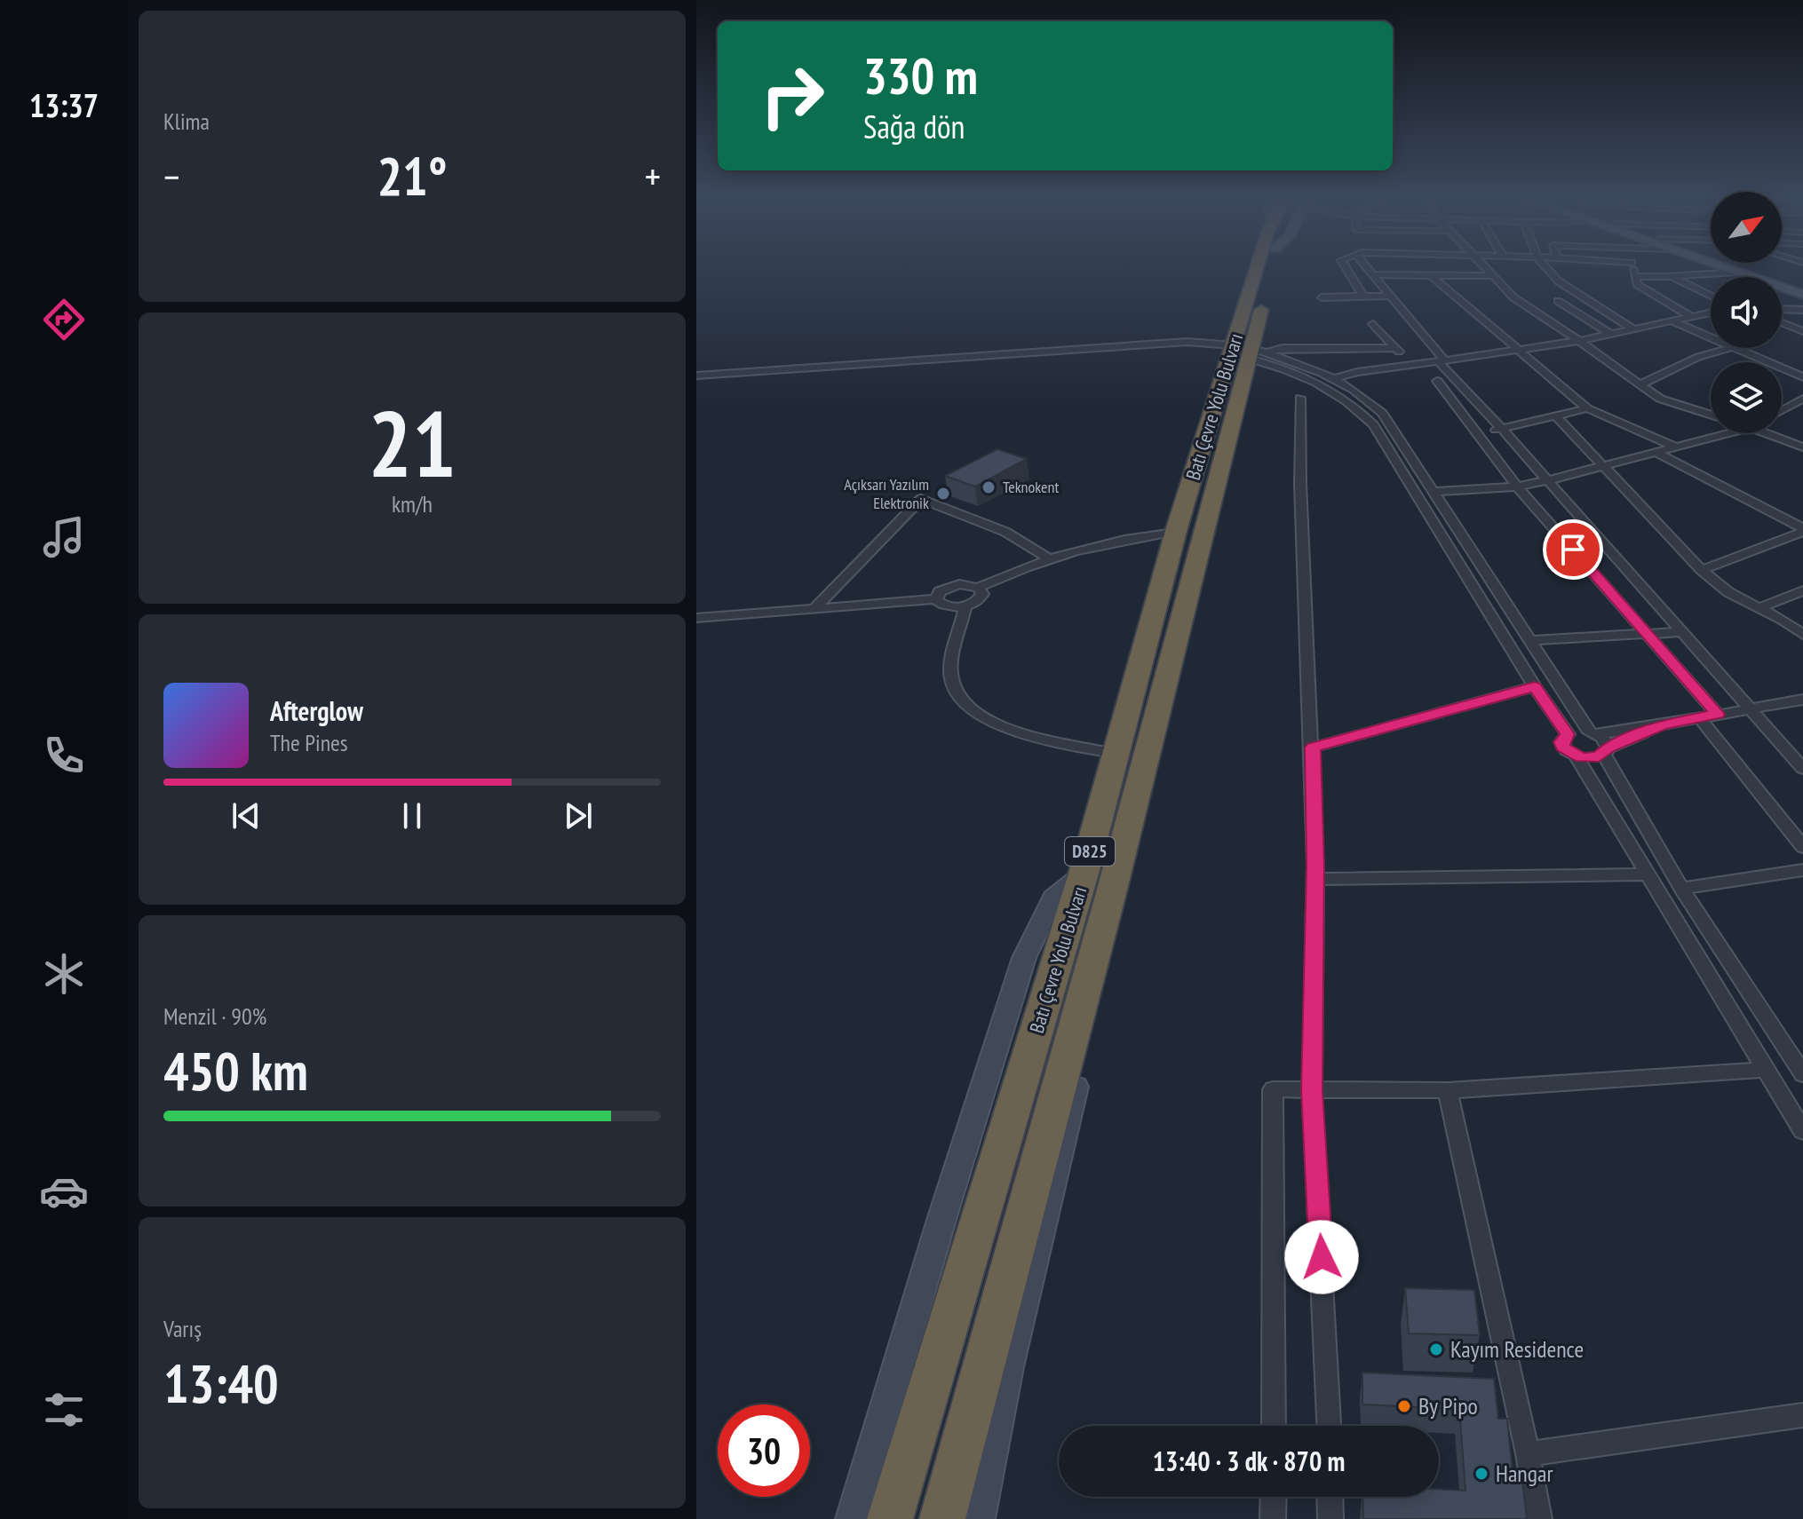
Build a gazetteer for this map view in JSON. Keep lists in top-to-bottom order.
{
  "streets": {
    "highway": ["Batı Çevre Yolu Bulvarı", "D825"]
  },
  "places": [
    "Teknokent",
    "Açıksarı Yazılım Elektronik",
    "Kayım Residence",
    "By Pipo",
    "Hangar"
  ],
  "north": "top right",
  "page": {
    "tabs": "13:37",
    "tile": [
      "Klima",
      ["21", "km/h"],
      ["Menzil · 90%", "450 km"],
      ["Varış", "13:40"]
    ],
    "turn": ["330 m", "Sağa dön"],
    "heat": ["−", "21°", "+"],
    "song": ["Afterglow", "The Pines"],
    "limit": "30",
    "trip": "13:40 · 3 dk · 870 m"
  }
}
